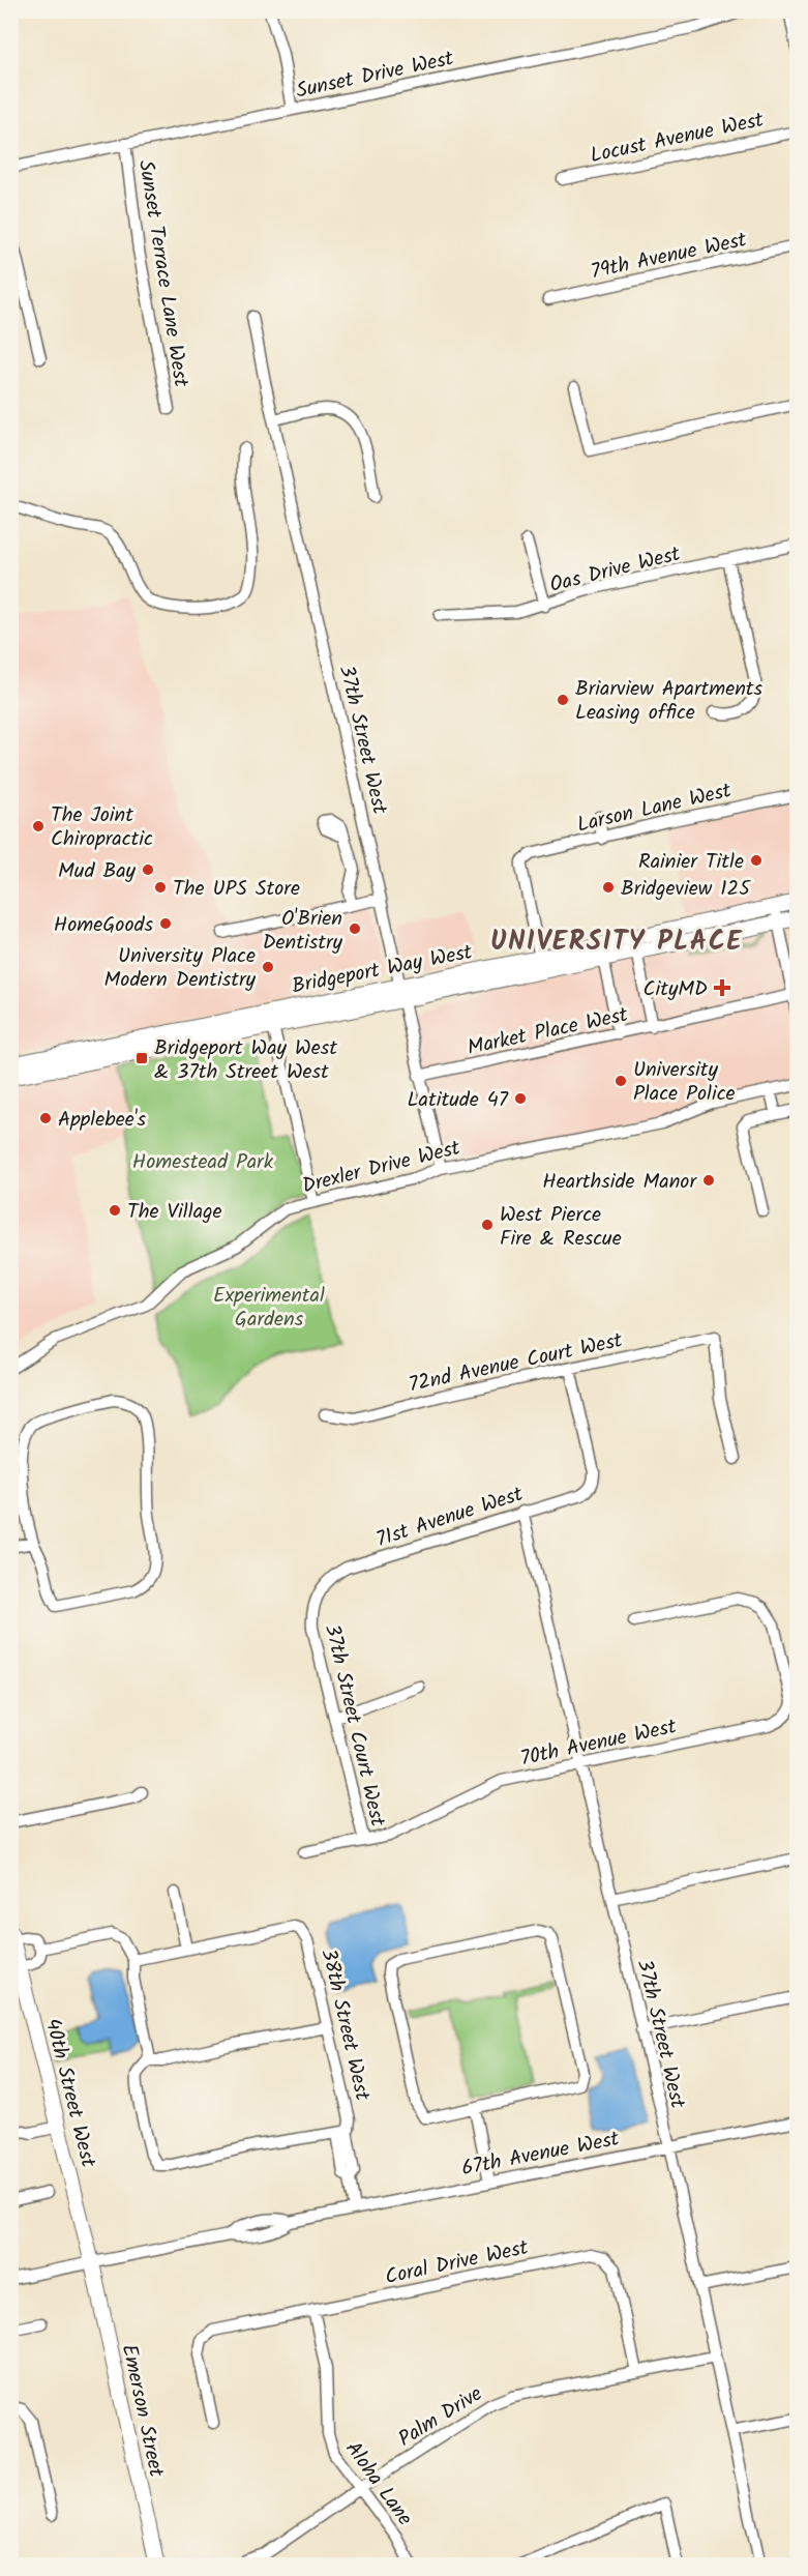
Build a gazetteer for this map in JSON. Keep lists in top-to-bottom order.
{
  "streets": {
    "main road": ["Bridgeport Way West", "40th Street West", "Emerson Street"],
    "street": [
      "Sunset Drive West",
      "Locust Avenue West",
      "79th Avenue West",
      "Sunset Terrace Lane West",
      "Oas Drive West",
      "37th Street West",
      "Larson Lane West",
      "Market Place West",
      "Drexler Drive West",
      "72nd Avenue Court West",
      "71st Avenue West",
      "37th Street Court West",
      "70th Avenue West",
      "38th Street West",
      "67th Avenue West",
      "Coral Drive West",
      "Palm Drive",
      "Aloha Lane"
    ]
  },
  "crossings": [
    ["Sunset Drive West", "Sunset Terrace Lane West"],
    ["37th Street West", "Bridgeport Way West"],
    ["37th Street West", "Market Place West"],
    ["37th Street West", "Drexler Drive West"],
    ["37th Street West", "71st Avenue West"],
    ["37th Street West", "70th Avenue West"],
    ["37th Street West", "67th Avenue West"],
    ["37th Street West", "Palm Drive"],
    ["Larson Lane West", "Bridgeport Way West"],
    ["72nd Avenue Court West", "71st Avenue West"],
    ["71st Avenue West", "37th Street Court West"],
    ["37th Street Court West", "70th Avenue West"],
    ["38th Street West", "67th Avenue West"],
    ["40th Street West", "67th Avenue West"],
    ["40th Street West", "Emerson Street"],
    ["67th Avenue West", "Emerson Street"],
    ["Coral Drive West", "Palm Drive"],
    ["Coral Drive West", "Aloha Lane"],
    ["Palm Drive", "Aloha Lane"]
  ],
  "districts": ["UNIVERSITY PLACE"],
  "parks": ["Homestead Park", "Experimental Gardens"],
  "places": {
    "other": [
      "Briarview Apartments Leasing office",
      "The Joint Chiropractic",
      "Rainier Title",
      "Mud Bay",
      "The UPS Store",
      "Bridgeview 125",
      "HomeGoods",
      "O'Brien Dentistry",
      "University Place Modern Dentistry",
      "University Place Police",
      "Latitude 47",
      "Applebee's",
      "Hearthside Manor",
      "The Village",
      "West Pierce Fire & Rescue"
    ],
    "health": ["CityMD"],
    "transit": ["Bridgeport Way West & 37th Street West"]
  }
}
